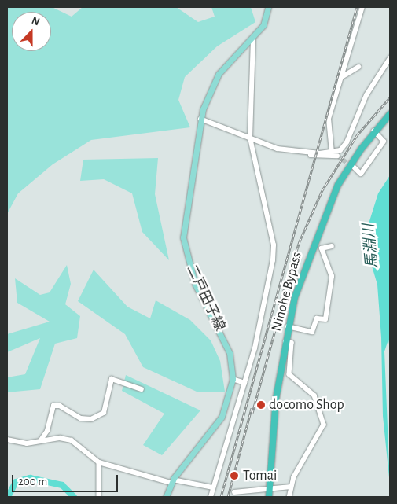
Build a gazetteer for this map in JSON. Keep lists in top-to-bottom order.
{
  "streets": {
    "highway": ["Ninohe Bypass"],
    "main road": ["二戸田子線"]
  },
  "water": ["馬淵川"],
  "places": ["docomo Shop", "Tomai"],
  "scale_bar": "200 m",
  "north": "top"
}
